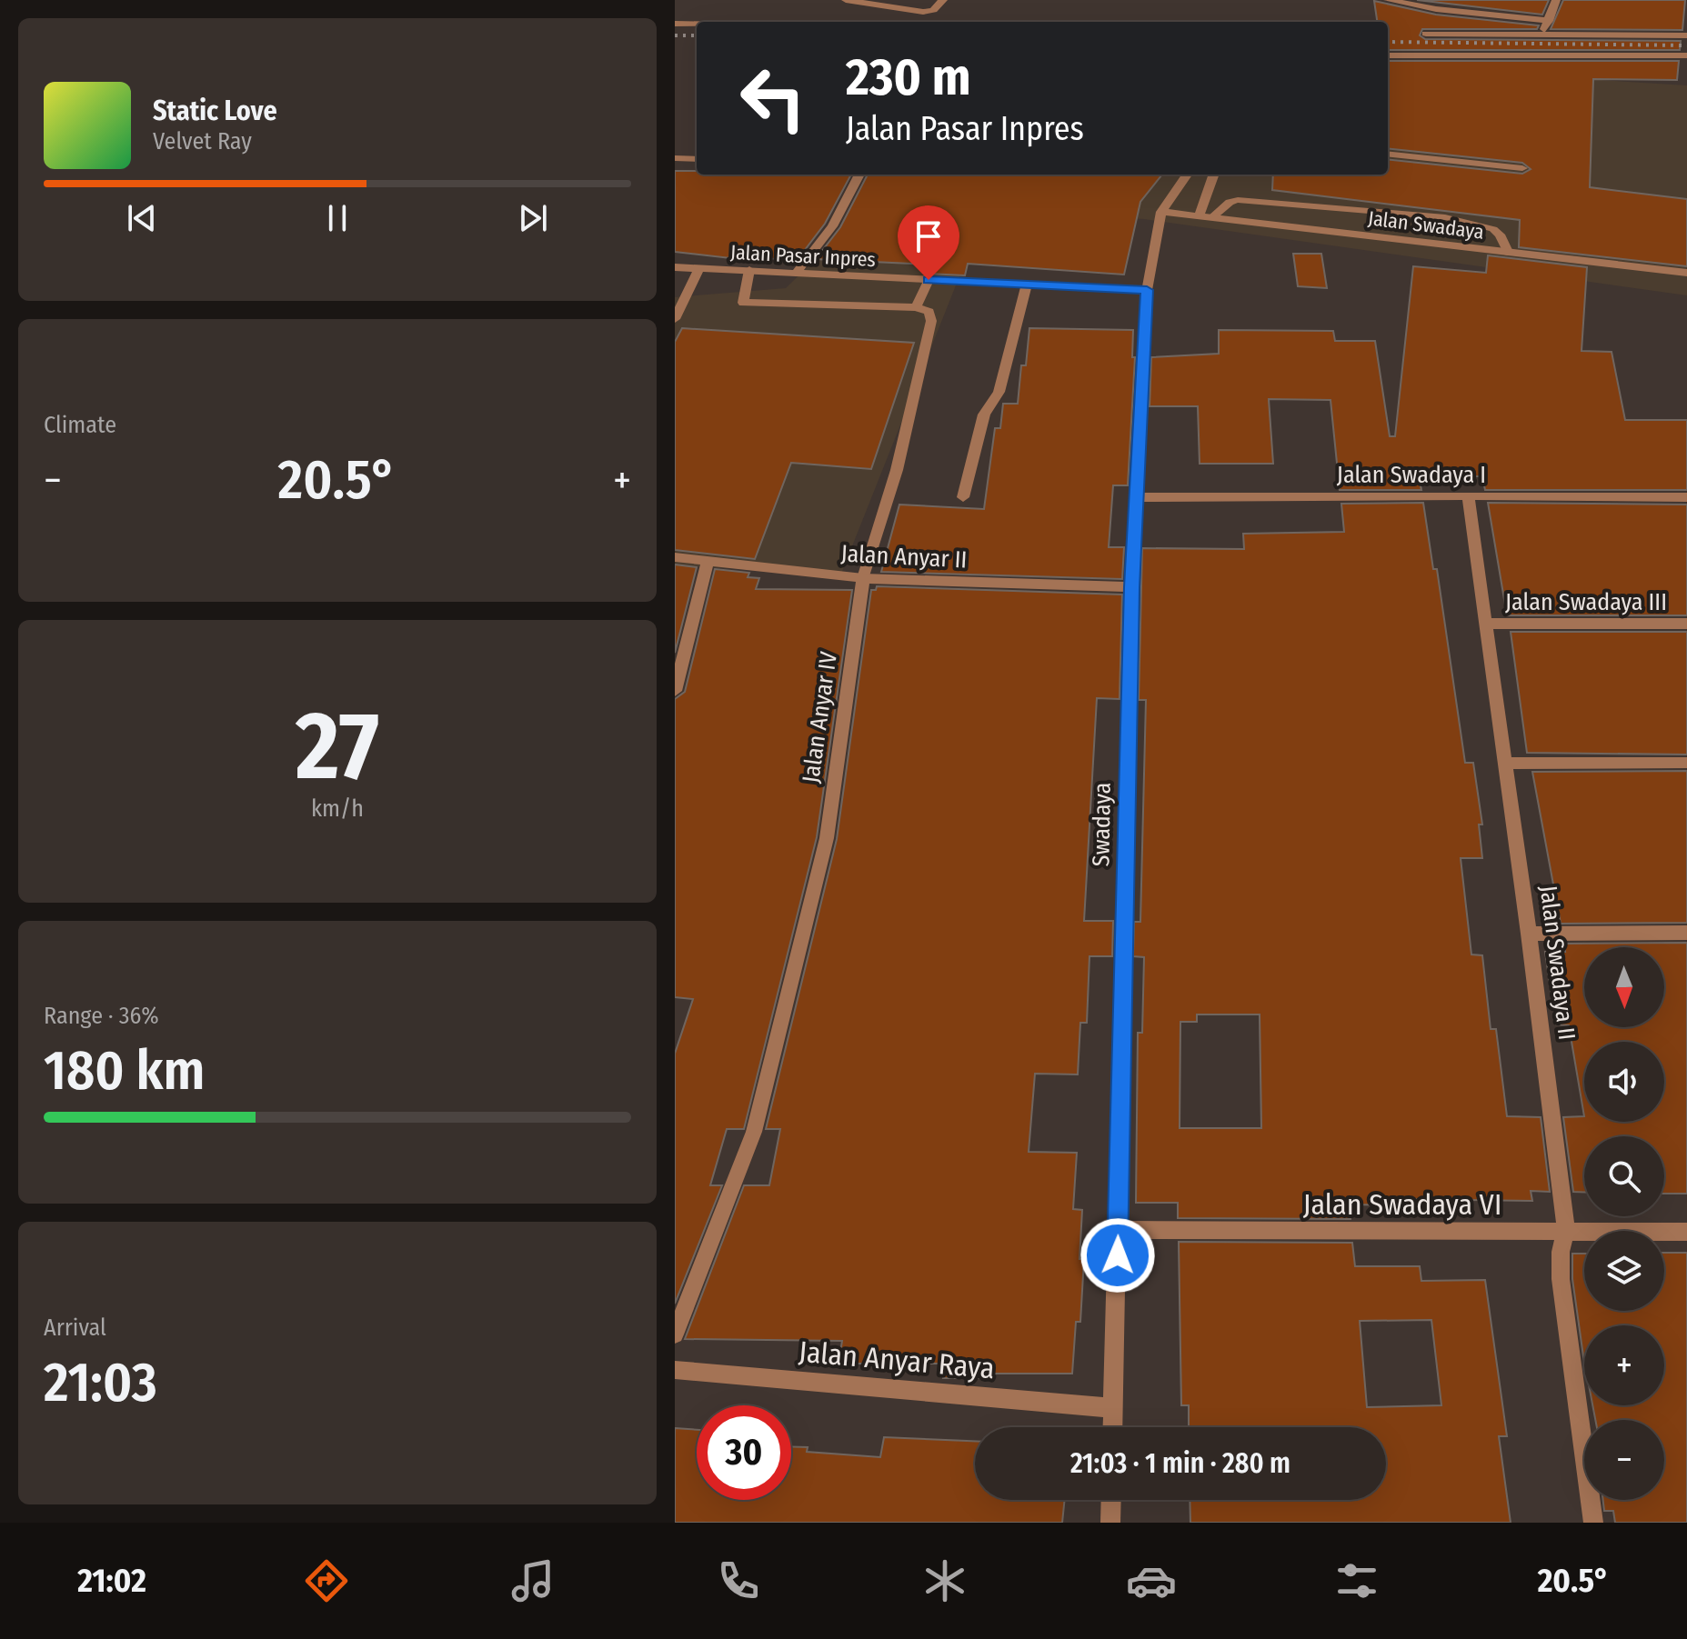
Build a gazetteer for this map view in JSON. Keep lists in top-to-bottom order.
{
  "streets": {
    "street": [
      "Jalan Swadaya",
      "Jalan Pasar Inpres",
      "Jalan Swadaya I",
      "Jalan Anyar II",
      "Jalan Swadaya III",
      "Jalan Anyar IV",
      "Swadaya",
      "Jalan Swadaya II",
      "Jalan Swadaya VI",
      "Jalan Anyar Raya"
    ]
  },
  "crossings": [
    ["Jalan Swadaya", "Swadaya"],
    ["Jalan Pasar Inpres", "Swadaya"],
    ["Jalan Swadaya I", "Swadaya"],
    ["Jalan Swadaya I", "Jalan Swadaya II"],
    ["Jalan Anyar II", "Jalan Anyar IV"],
    ["Jalan Anyar II", "Swadaya"],
    ["Jalan Swadaya III", "Jalan Swadaya II"],
    ["Swadaya", "Jalan Swadaya VI"],
    ["Swadaya", "Jalan Anyar Raya"],
    ["Jalan Swadaya II", "Jalan Swadaya VI"]
  ],
  "north": "bottom",
  "page": {
    "turn": ["230 m", "Jalan Pasar Inpres"],
    "song": ["Static Love", "Velvet Ray"],
    "tile": [
      "Climate",
      ["27", "km/h"],
      ["Range · 36%", "180 km"],
      ["Arrival", "21:03"]
    ],
    "heat": ["−", "20.5°", "+"],
    "map_buttons": ["+", "−"],
    "limit": "30",
    "trip": "21:03 · 1 min · 280 m",
    "tabs": ["21:02", "20.5°"]
  }
}
